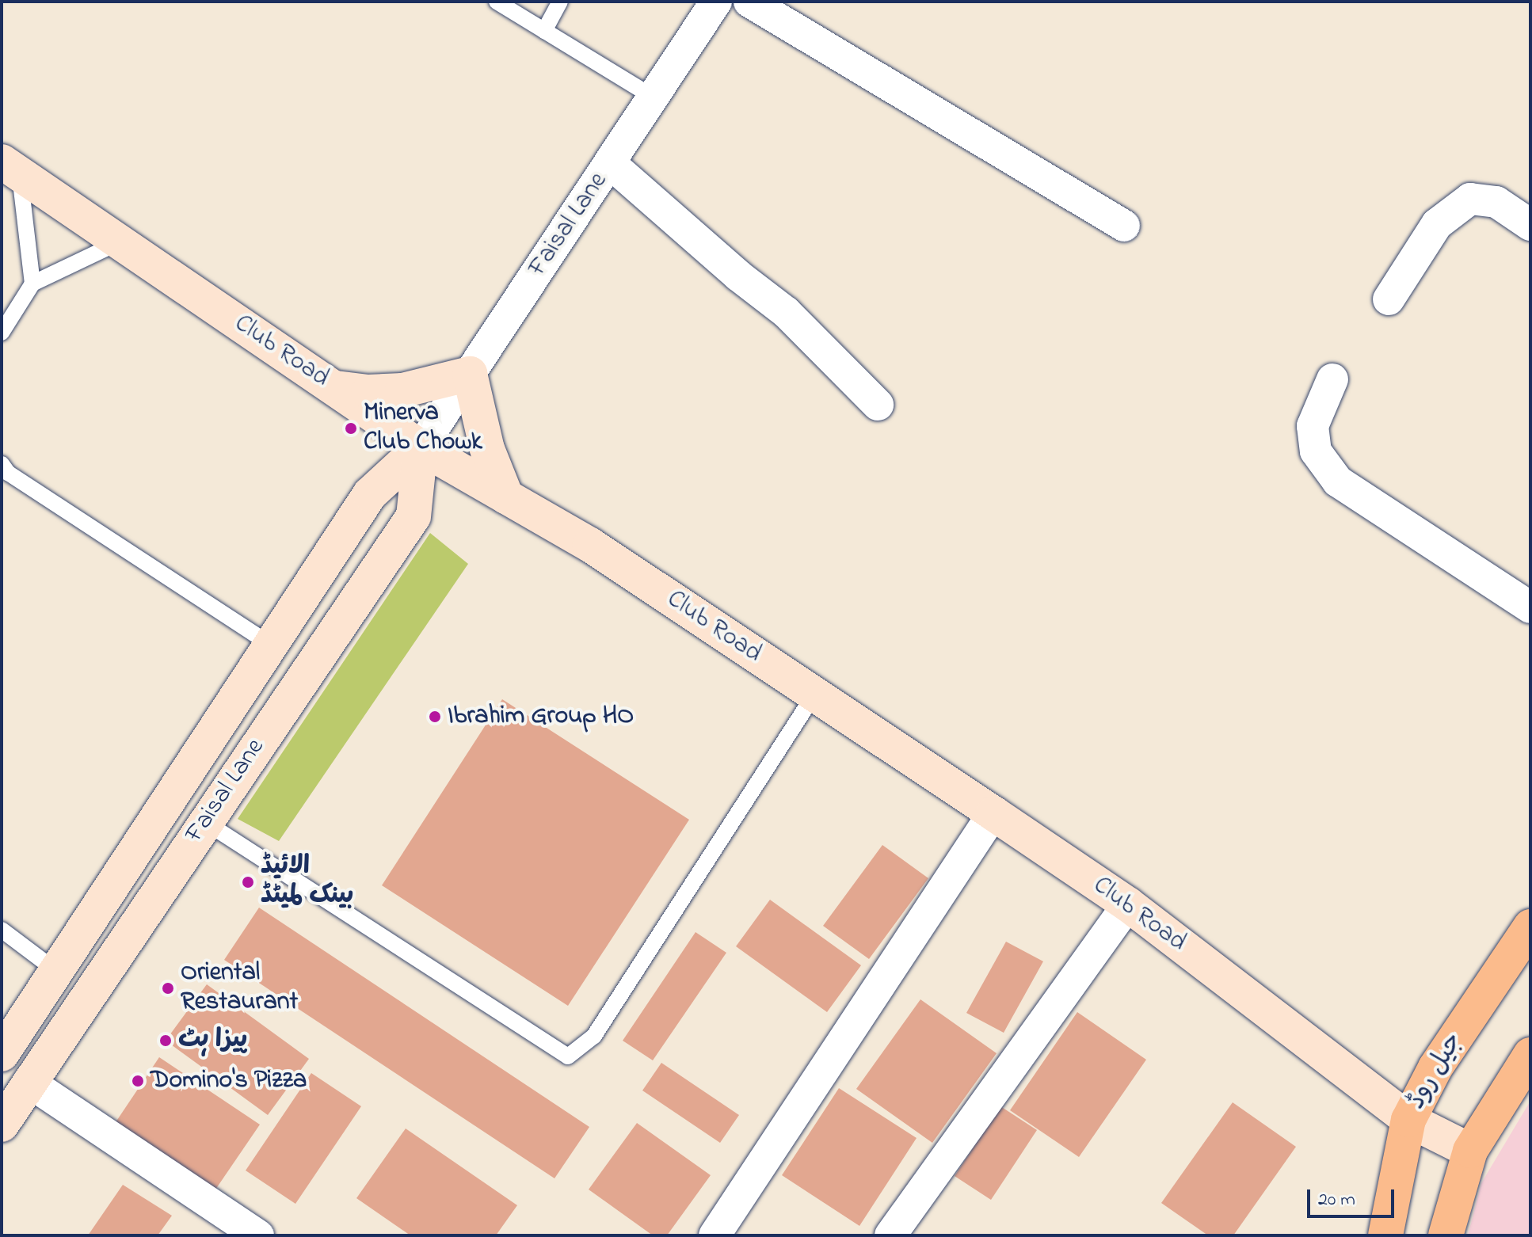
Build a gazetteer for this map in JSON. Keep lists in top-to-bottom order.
{
  "streets": {
    "main road": ["Faisal Lane", "Club Road", "جیل روڈ"]
  },
  "crossings": [
    ["Faisal Lane", "Club Road"],
    ["Club Road", "جیل روڈ"]
  ],
  "places": [
    "Minerva Club Chowk",
    "Ibrahim Group HO",
    "الائیڈ بینک لمیٹڈ",
    "Oriental Restaurant",
    "پیزا ہٹ",
    "Domino's Pizza"
  ],
  "scale_bar": "20 m"
}
